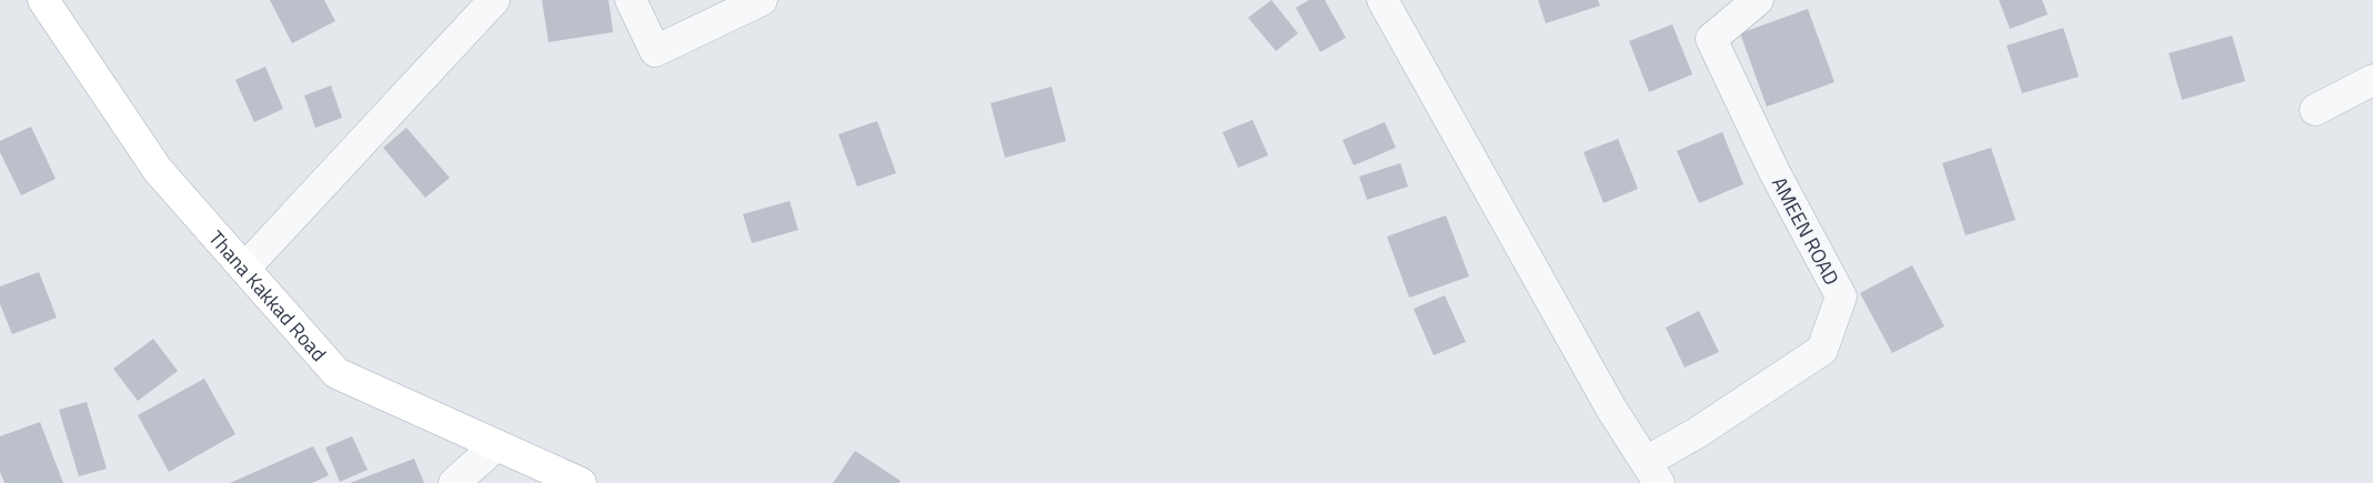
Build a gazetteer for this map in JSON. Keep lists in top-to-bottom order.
{
  "streets": {
    "main road": ["Thana Kakkad Road"],
    "street": ["AMEEN ROAD"]
  }
}
